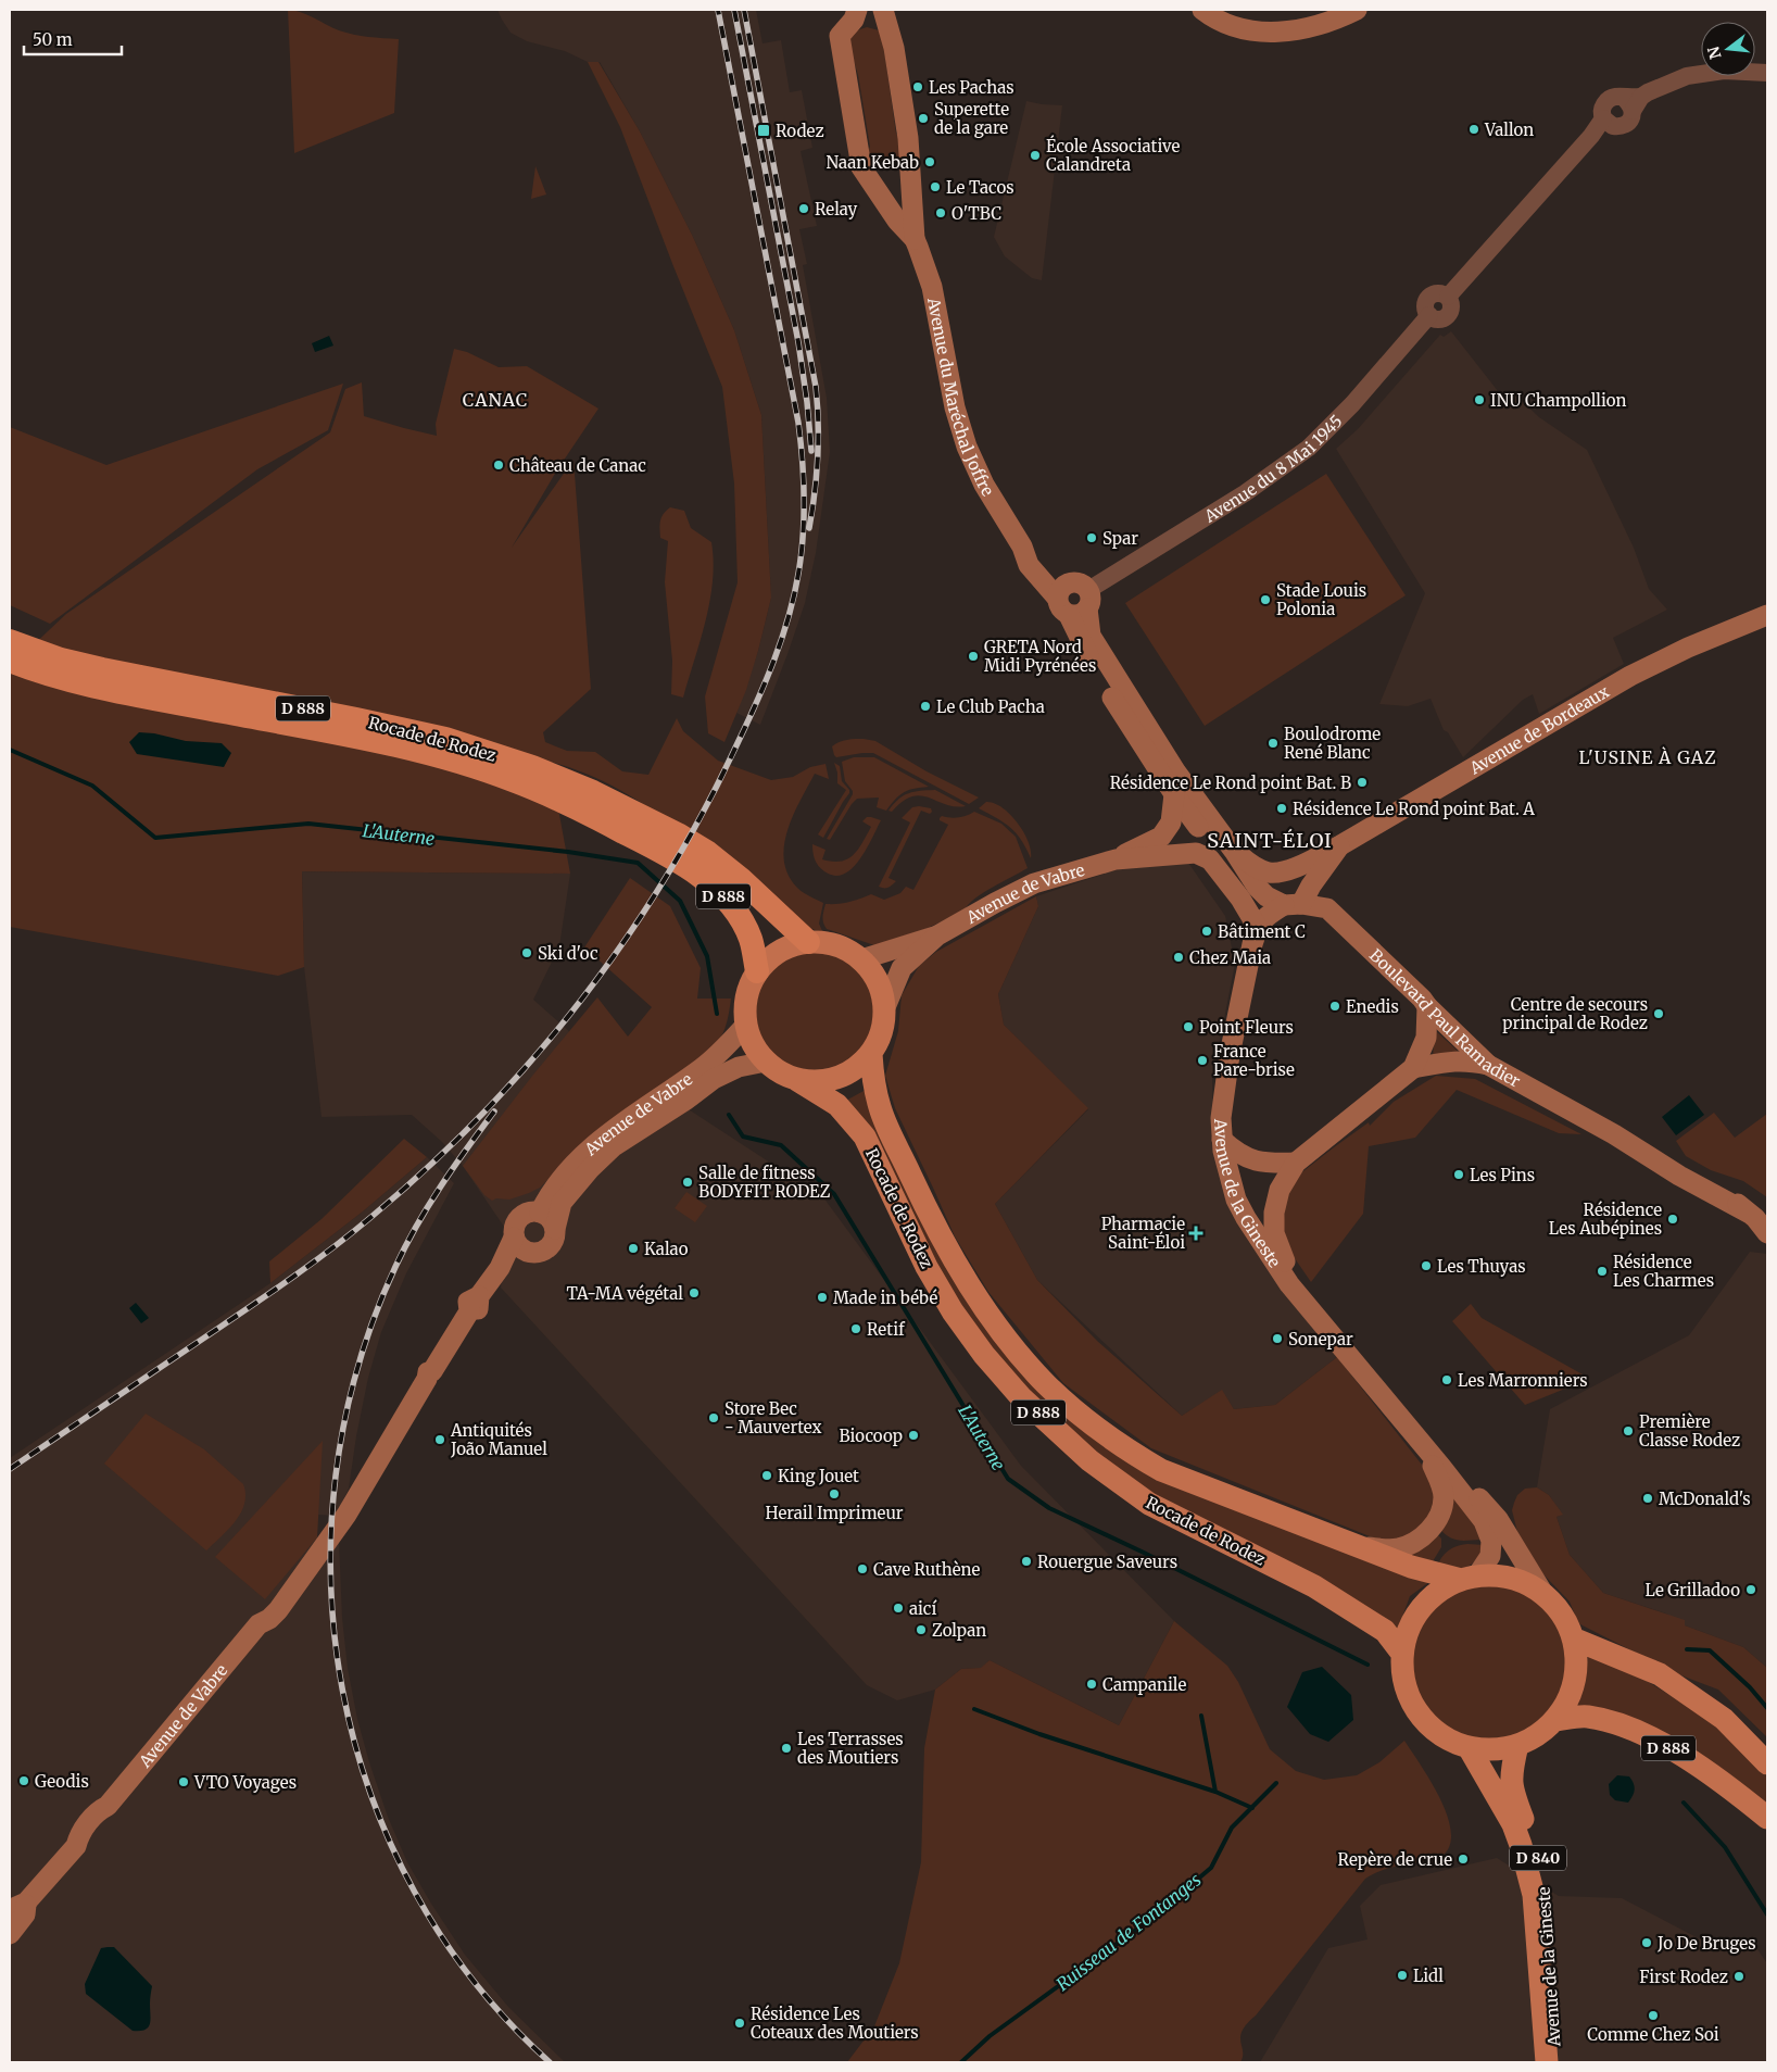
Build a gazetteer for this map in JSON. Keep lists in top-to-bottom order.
{
  "streets": {
    "highway": ["D 888", "Rocade de Rodez"],
    "main road": [
      "Avenue du Maréchal Joffre",
      "Avenue de Bordeaux",
      "Avenue de Vabre",
      "Boulevard Paul Ramadier",
      "Avenue de la Gineste",
      "D 840"
    ],
    "street": ["Avenue du 8 Mai 1945"]
  },
  "crossings": [
    ["Avenue du Maréchal Joffre", "Avenue de Vabre"],
    ["Avenue du Maréchal Joffre", "Avenue de la Gineste"],
    ["D 888", "Rocade de Rodez"],
    ["D 888", "Avenue de la Gineste"],
    ["Rocade de Rodez", "Avenue de Vabre"],
    ["Rocade de Rodez", "Avenue de la Gineste"],
    ["Avenue de Vabre", "Avenue de la Gineste"]
  ],
  "districts": ["CANAC", "L'USINE À GAZ", "SAINT-ÉLOI"],
  "water": ["L'Auterne", "Ruisseau de Fontanges"],
  "places": {
    "other": [
      "Les Pachas",
      "Superette de la gare",
      "Vallon",
      "École Associative Calandreta",
      "Naan Kebab",
      "Le Tacos",
      "Relay",
      "O'TBC",
      "INU Champollion",
      "Château de Canac",
      "Spar",
      "Stade Louis Polonia",
      "GRETA Nord Midi Pyrénées",
      "Le Club Pacha",
      "Boulodrome René Blanc",
      "Résidence Le Rond point Bat. B",
      "Résidence Le Rond point Bat. A",
      "Bâtiment C",
      "Ski d'oc",
      "Chez Maia",
      "Enedis",
      "Centre de secours principal de Rodez",
      "Point Fleurs",
      "France Pare-brise",
      "Les Pins",
      "Salle de fitness BODYFIT RODEZ",
      "Résidence Les Aubépines",
      "Kalao",
      "Les Thuyas",
      "Résidence Les Charmes",
      "TA-MA végétal",
      "Made in bébé",
      "Retif",
      "Sonepar",
      "Les Marronniers",
      "Store Bec - Mauvertex",
      "Première Classe Rodez",
      "Biocoop",
      "Antiquités João Manuel",
      "King Jouet",
      "Herail Imprimeur",
      "McDonald's",
      "Rouergue Saveurs",
      "Cave Ruthène",
      "Le Grilladoo",
      "aicí",
      "Zolpan",
      "Campanile",
      "Les Terrasses des Moutiers",
      "Geodis",
      "VTO Voyages",
      "Repère de crue",
      "Jo De Bruges",
      "Lidl",
      "First Rodez",
      "Comme Chez Soi",
      "Résidence Les Coteaux des Moutiers"
    ],
    "transit": ["Rodez"],
    "health": ["Pharmacie Saint-Éloi"]
  },
  "scale_bar": "50 m",
  "north": "left"
}
